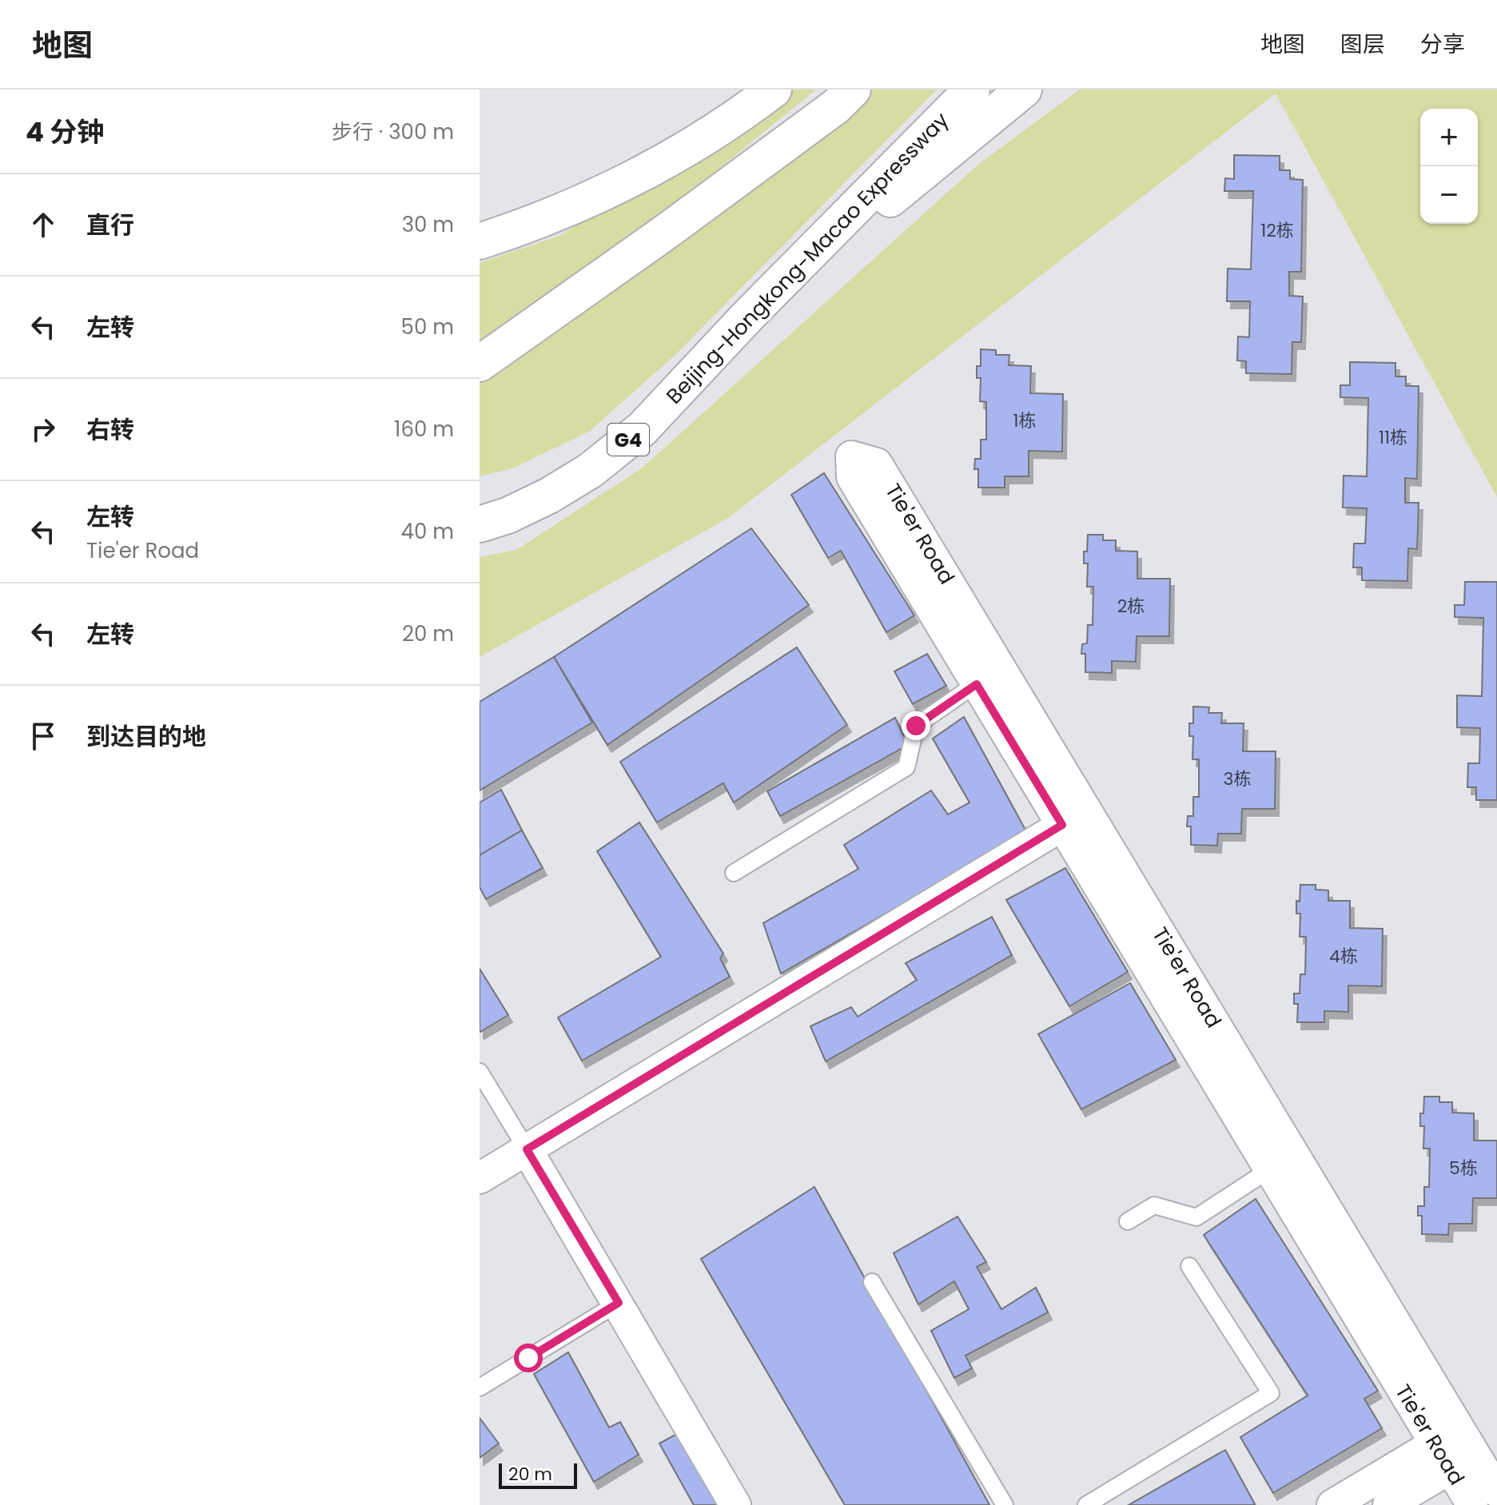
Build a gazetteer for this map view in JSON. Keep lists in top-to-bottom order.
{
  "streets": {
    "highway": ["Beijing-Hongkong-Macao Expressway", "G4"],
    "street": ["Tie'er Road"]
  },
  "house_numbers": [
    "12栋",
    "1栋",
    "11栋",
    "2栋",
    "3栋",
    "4栋",
    "5栋"
  ],
  "scale_bar": "20 m",
  "page": {
    "header": "地图",
    "nav": ["地图", "图层", "分享"],
    "heading": ["4 分钟", "步行 · 300 m"],
    "map_buttons": ["+", "−"],
    "list": [
      ["直行", "30 m"],
      ["左转", "50 m"],
      ["右转", "160 m"],
      ["左转", "Tie'er Road", "40 m"],
      ["左转", "20 m"],
      "到达目的地"
    ],
    "scale": "20 m"
  }
}
